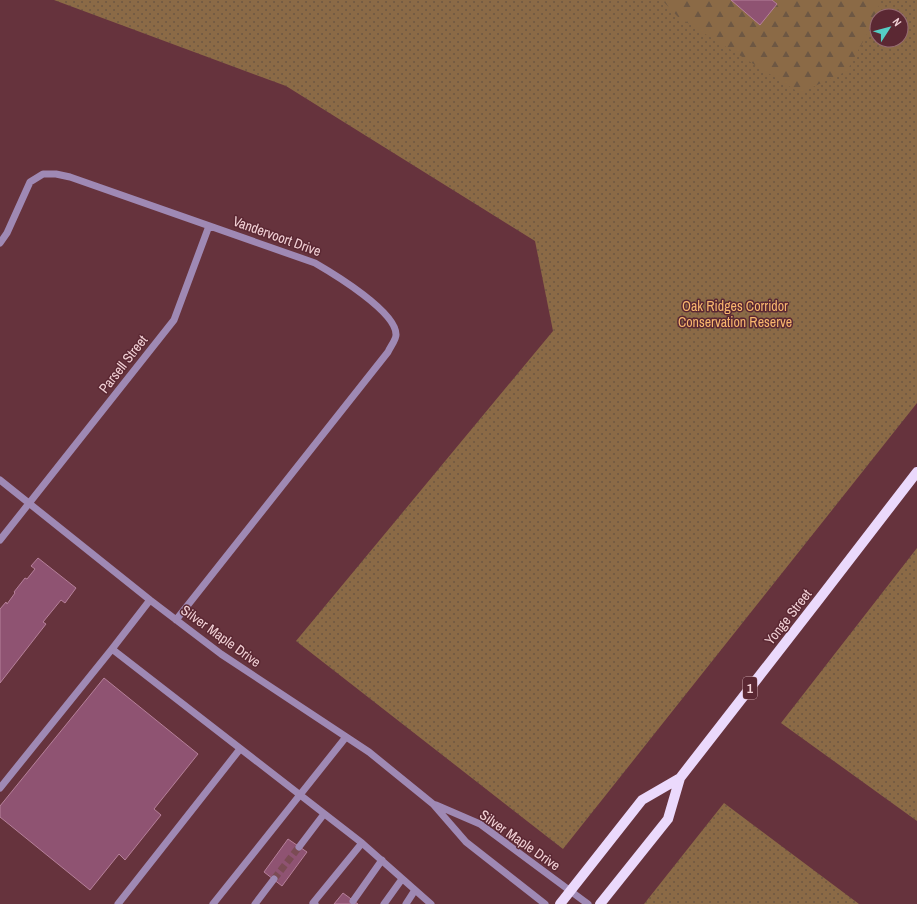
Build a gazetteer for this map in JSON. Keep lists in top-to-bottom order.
{
  "streets": {
    "main road": ["Yonge Street", "1"],
    "street": ["Vandervoort Drive", "Parsell Street", "Silver Maple Drive"]
  },
  "crossings": [
    ["Vandervoort Drive", "Parsell Street"],
    ["Vandervoort Drive", "Silver Maple Drive"],
    ["Parsell Street", "Silver Maple Drive"],
    ["Yonge Street", "Silver Maple Drive"]
  ],
  "parks": ["Oak Ridges Corridor Conservation Reserve"],
  "north": "top right"
}
